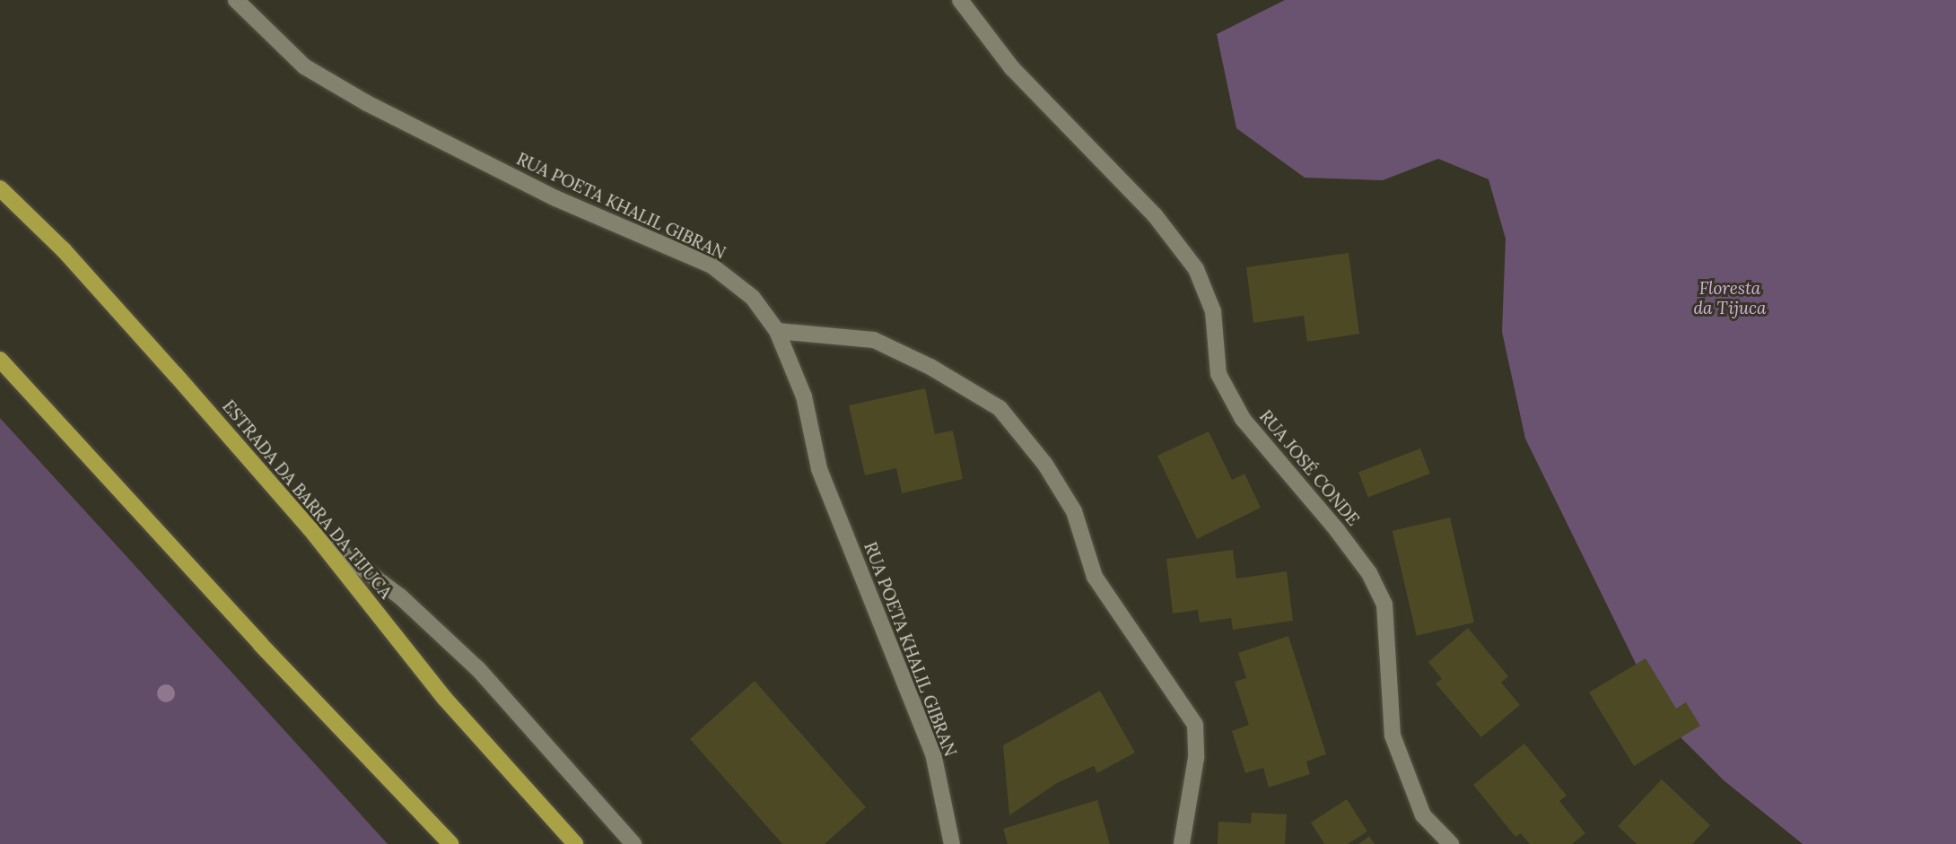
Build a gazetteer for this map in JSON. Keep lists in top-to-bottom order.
{
  "streets": {
    "main road": ["ESTRADA DA BARRA DA TIJUCA"],
    "street": ["RUA POETA KHALIL GIBRAN", "RUA JOSÉ CONDE"]
  },
  "parks": ["Floresta da Tijuca"]
}
